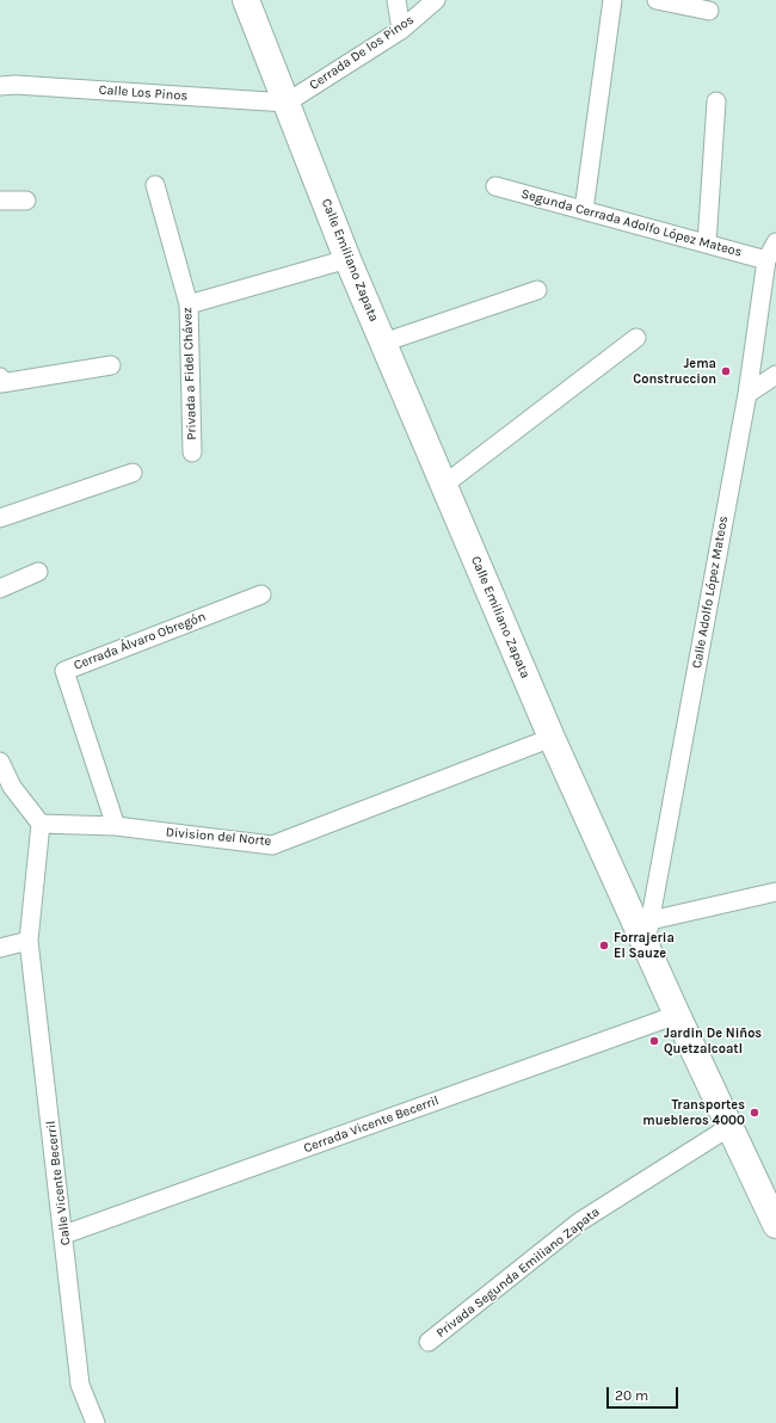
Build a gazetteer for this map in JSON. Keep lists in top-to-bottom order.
{
  "streets": {
    "main road": ["Calle Emiliano Zapata"],
    "street": [
      "Cerrada De los Pinos",
      "Calle Los Pinos",
      "Segunda Cerrada Adolfo López Mateos",
      "Privada a Fidel Chávez",
      "Calle Adolfo López Mateos",
      "Cerrada Álvaro Obregón",
      "Division del Norte",
      "Cerrada Vicente Becerril",
      "Calle Vicente Becerril",
      "Privada Segunda Emiliano Zapata"
    ]
  },
  "crossings": [
    ["Cerrada De los Pinos", "Calle Los Pinos"],
    ["Cerrada De los Pinos", "Calle Emiliano Zapata"],
    ["Calle Los Pinos", "Calle Emiliano Zapata"],
    ["Segunda Cerrada Adolfo López Mateos", "Calle Adolfo López Mateos"],
    ["Calle Emiliano Zapata", "Calle Adolfo López Mateos"],
    ["Calle Emiliano Zapata", "Division del Norte"],
    ["Calle Emiliano Zapata", "Cerrada Vicente Becerril"],
    ["Calle Emiliano Zapata", "Privada Segunda Emiliano Zapata"],
    ["Cerrada Álvaro Obregón", "Division del Norte"],
    ["Cerrada Vicente Becerril", "Calle Vicente Becerril"]
  ],
  "places": [
    "Jema Construccion",
    "Forrajeria El Sauze",
    "Jardin De Niños Quetzalcoatl",
    "Transportes muebleros 4000"
  ],
  "scale_bar": "20 m"
}
